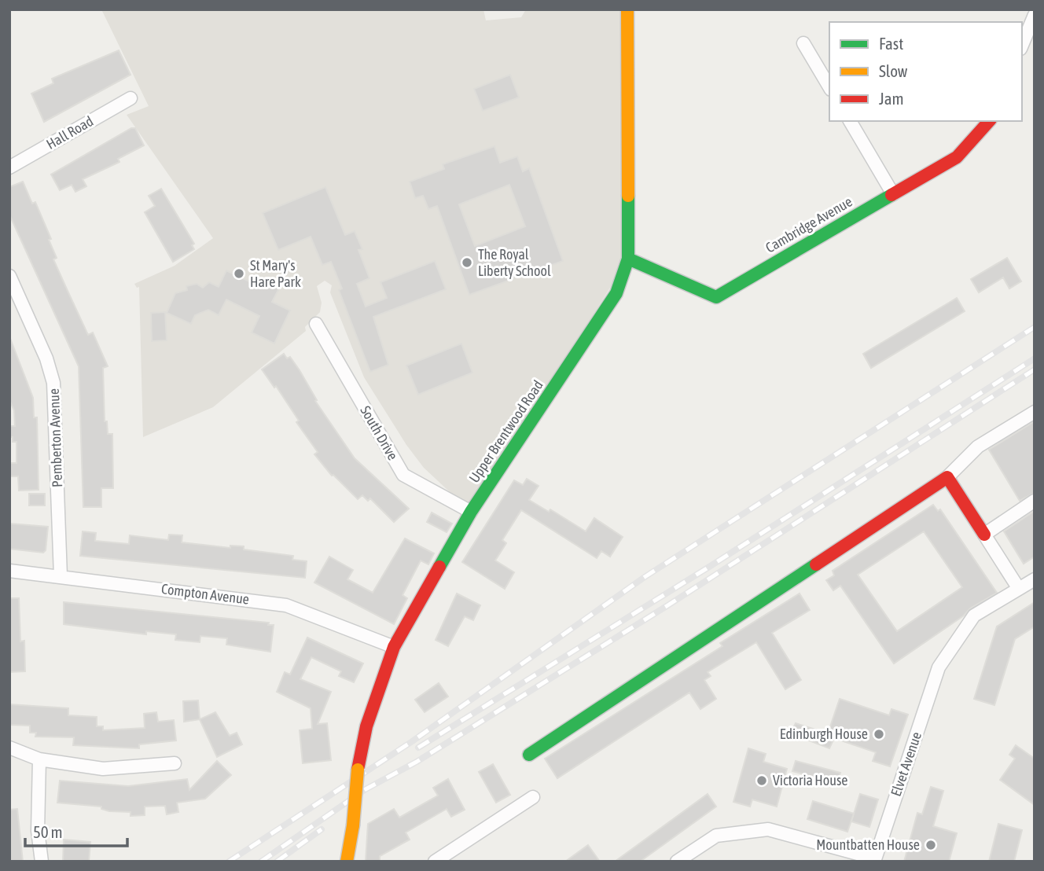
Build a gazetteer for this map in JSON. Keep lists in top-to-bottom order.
{
  "streets": {
    "street": [
      "Hall Road",
      "Cambridge Avenue",
      "Upper Brentwood Road",
      "South Drive",
      "Pemberton Avenue",
      "Compton Avenue",
      "Elvet Avenue"
    ]
  },
  "crossings": [
    ["Cambridge Avenue", "Upper Brentwood Road"],
    ["Upper Brentwood Road", "South Drive"],
    ["Upper Brentwood Road", "Compton Avenue"],
    ["Pemberton Avenue", "Compton Avenue"]
  ],
  "places": [
    "The Royal Liberty School",
    "St Mary's Hare Park",
    "Edinburgh House",
    "Victoria House",
    "Mountbatten House"
  ],
  "legend": ["Fast", "Slow", "Jam"],
  "scale_bar": "50 m"
}
